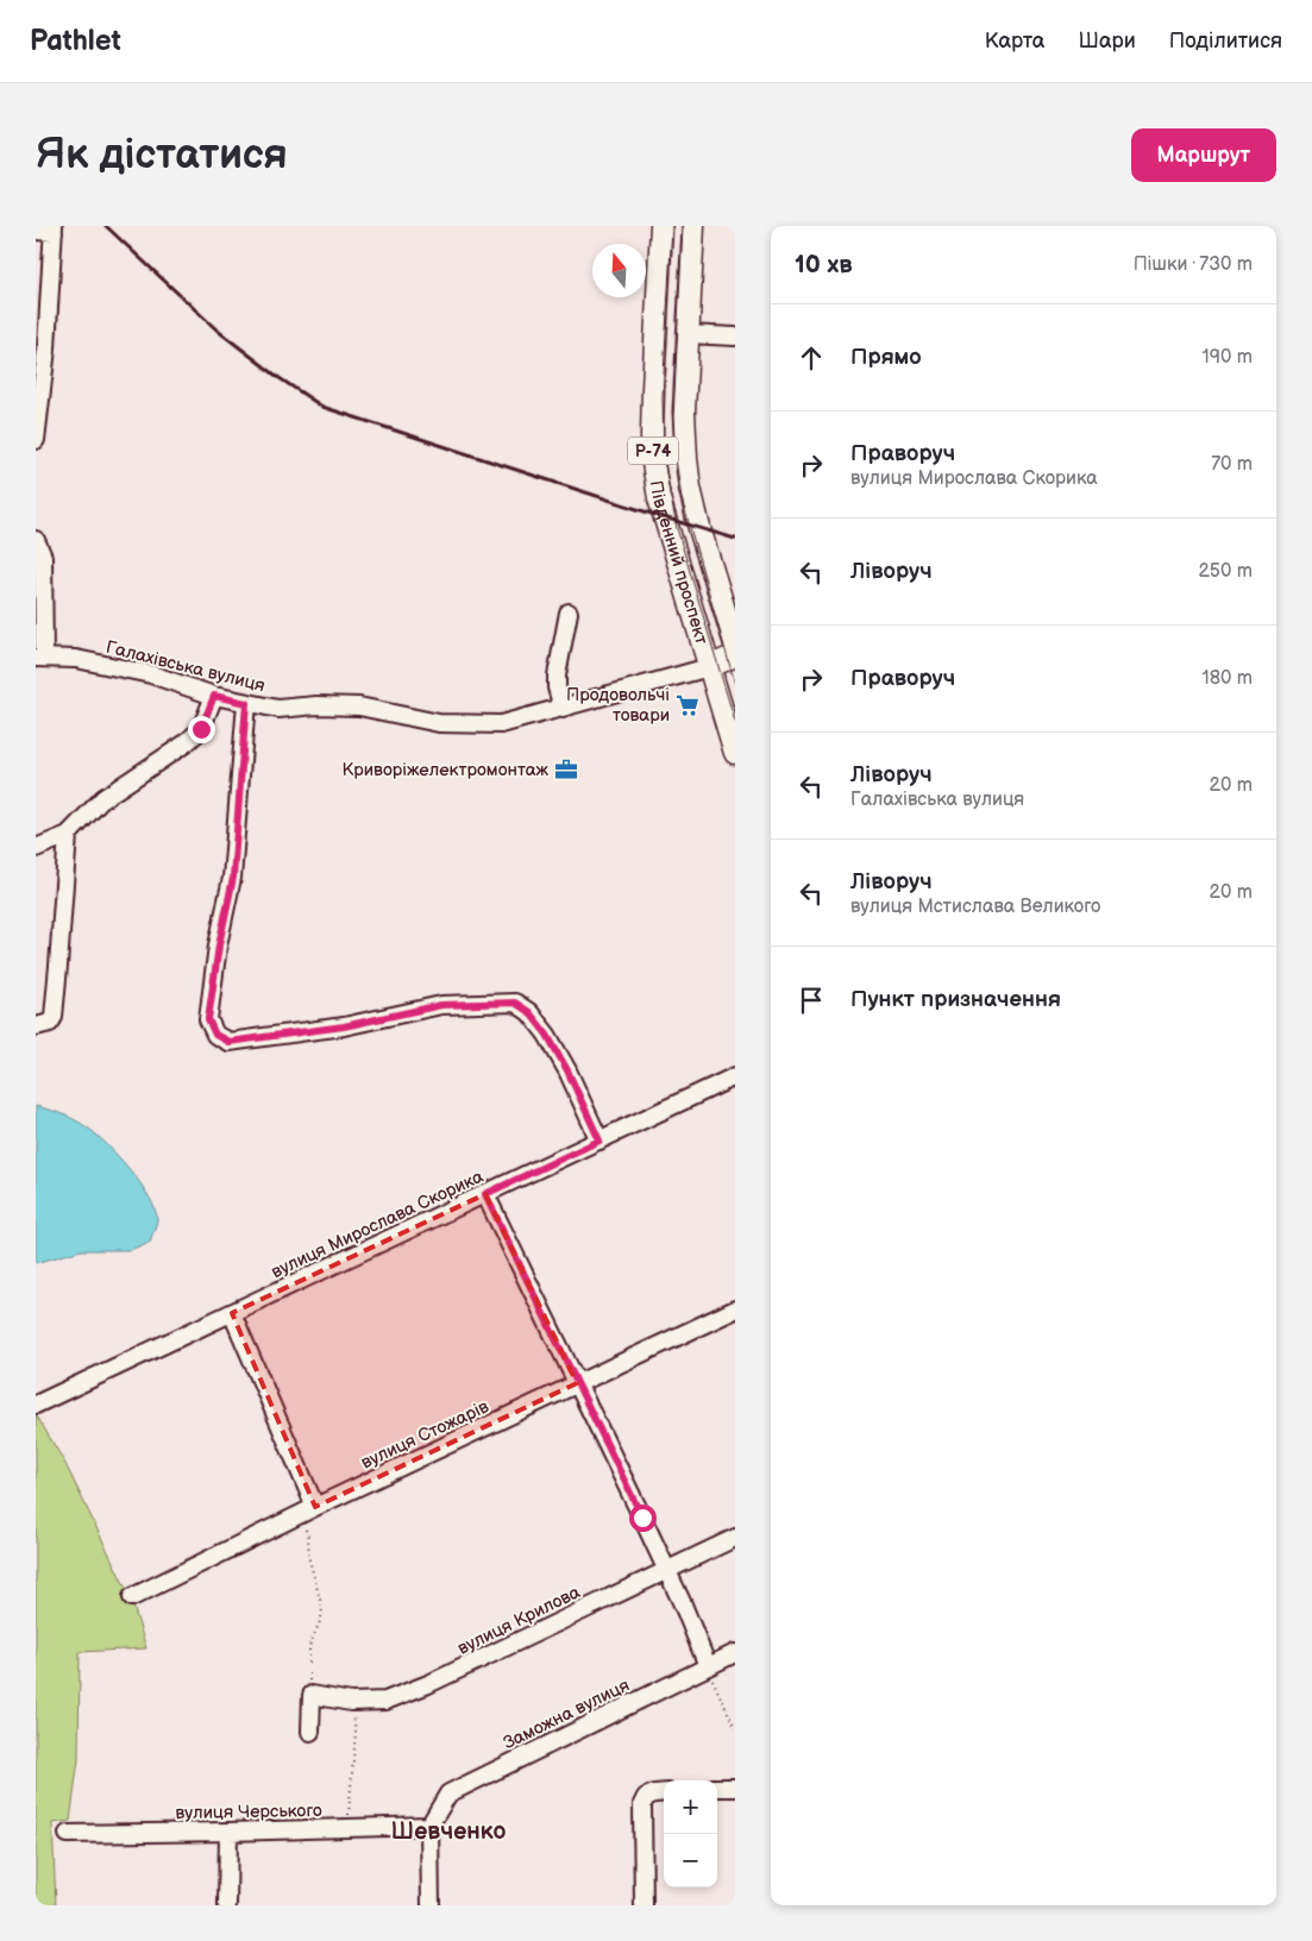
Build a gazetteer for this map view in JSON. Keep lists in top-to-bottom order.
{
  "streets": {
    "main road": ["Р-74", "Південний проспект"],
    "street": [
      "Галахівська вулиця",
      "вулиця Мирослава Скорика",
      "вулиця Стожарів",
      "вулиця Крилова",
      "Заможна вулиця",
      "вулиця Черського"
    ]
  },
  "crossings": [
    ["Південний проспект", "Галахівська вулиця"],
    ["Заможна вулиця", "вулиця Черського"]
  ],
  "districts": ["Шевченко"],
  "places": {
    "supermarket": ["Продовольчі товари"],
    "office": ["Криворіжелектромонтаж"]
  },
  "north": "top",
  "page": {
    "header": "Pathlet",
    "nav": ["Карта", "Шари", "Поділитися"],
    "buttons": "Маршрут",
    "title": "Як дістатися",
    "heading": ["10 хв", "Пішки · 730 m"],
    "list": [
      ["Прямо", "190 m"],
      ["Праворуч", "вулиця Мирослава Скорика", "70 m"],
      ["Ліворуч", "250 m"],
      ["Праворуч", "180 m"],
      ["Ліворуч", "Галахівська вулиця", "20 m"],
      ["Ліворуч", "вулиця Мстислава Великого", "20 m"],
      "Пункт призначення"
    ],
    "map_buttons": ["+", "−"]
  }
}
